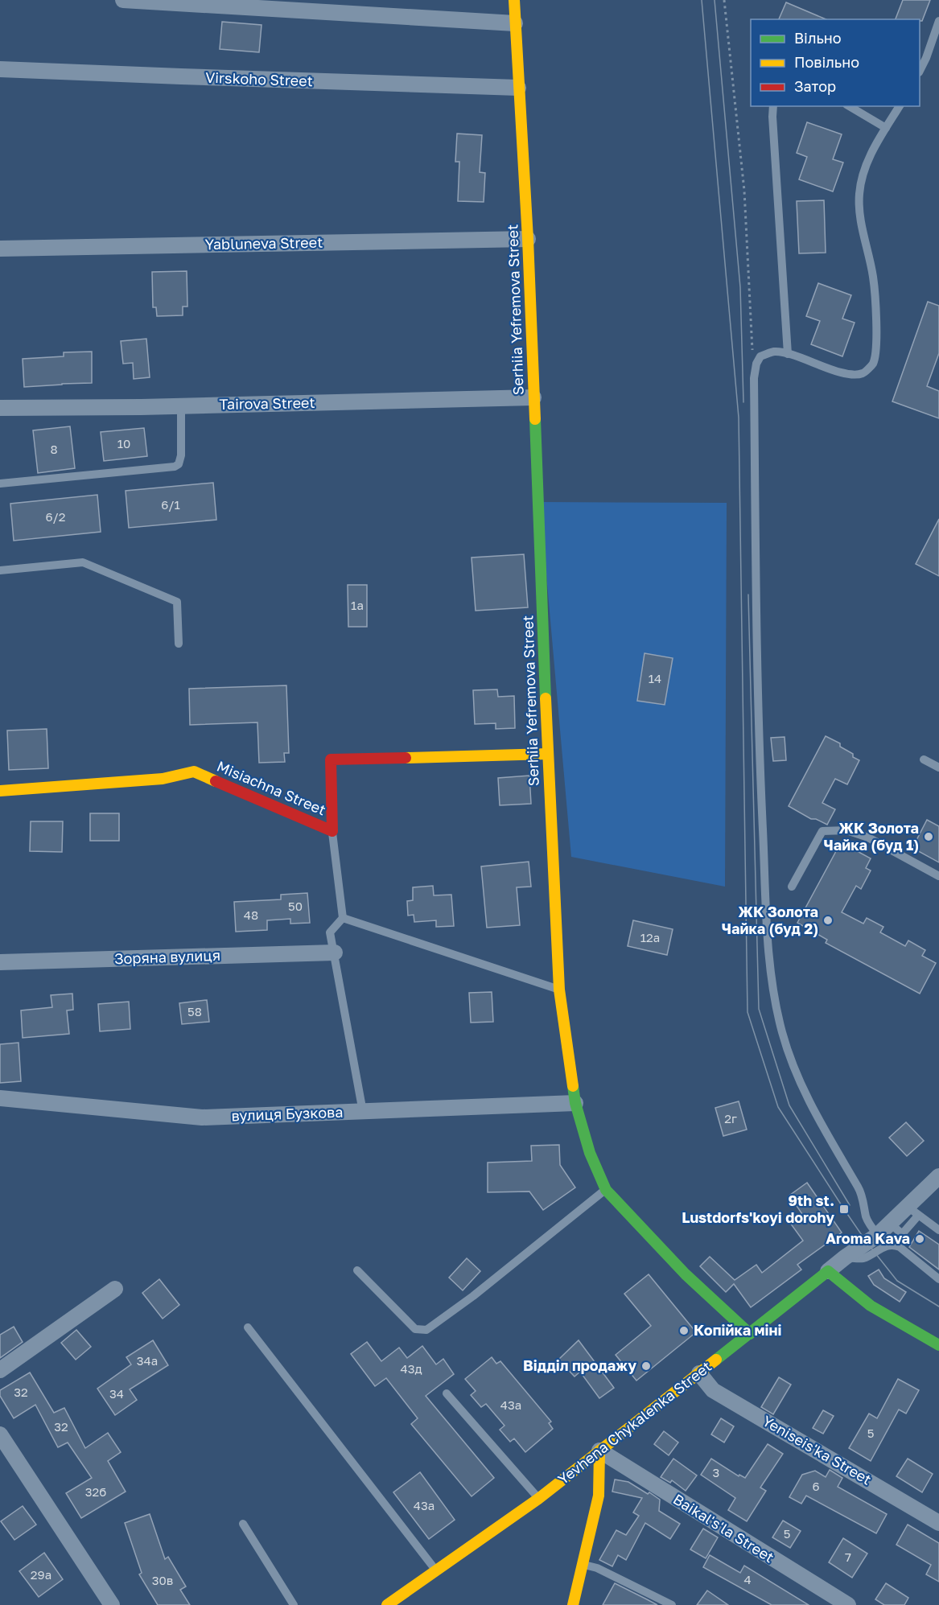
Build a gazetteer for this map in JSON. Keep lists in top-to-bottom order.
{
  "streets": {
    "street": [
      "Virskoho Street",
      "Yabluneva Street",
      "Serhiia Yefremova Street",
      "Tairova Street",
      "Misiachna Street",
      "Зоряна вулиця",
      "вулиця Бузкова",
      "Yevhena Chykalenka Street",
      "Yeniseis'ka Street",
      "Baikal's'la Street"
    ]
  },
  "crossings": [
    ["Virskoho Street", "Serhiia Yefremova Street"],
    ["Yabluneva Street", "Serhiia Yefremova Street"],
    ["Serhiia Yefremova Street", "Tairova Street"],
    ["Serhiia Yefremova Street", "Misiachna Street"],
    ["Serhiia Yefremova Street", "вулиця Бузкова"],
    ["Serhiia Yefremova Street", "Yevhena Chykalenka Street"],
    ["Yevhena Chykalenka Street", "Yeniseis'ka Street"],
    ["Yevhena Chykalenka Street", "Baikal's'la Street"]
  ],
  "places": {
    "other": [
      "ЖК Золота Чайка (буд 1)",
      "ЖК Золота Чайка (буд 2)",
      "Aroma Kava",
      "Копійка міні",
      "Відділ продажу"
    ],
    "transit": ["9th st. Lustdorfs'koyi dorohy"]
  },
  "house_numbers": [
    "10",
    "8",
    "6/1",
    "6/2",
    "1а",
    "14",
    "50",
    "48",
    "12а",
    "58",
    "2г",
    "34а",
    "43д",
    "32",
    "34",
    "43а",
    "32",
    "5",
    "3",
    "6",
    "32б",
    "43а",
    "5",
    "7",
    "29а",
    "4",
    "30в"
  ],
  "legend": ["Вільно", "Повільно", "Затор"]
}
